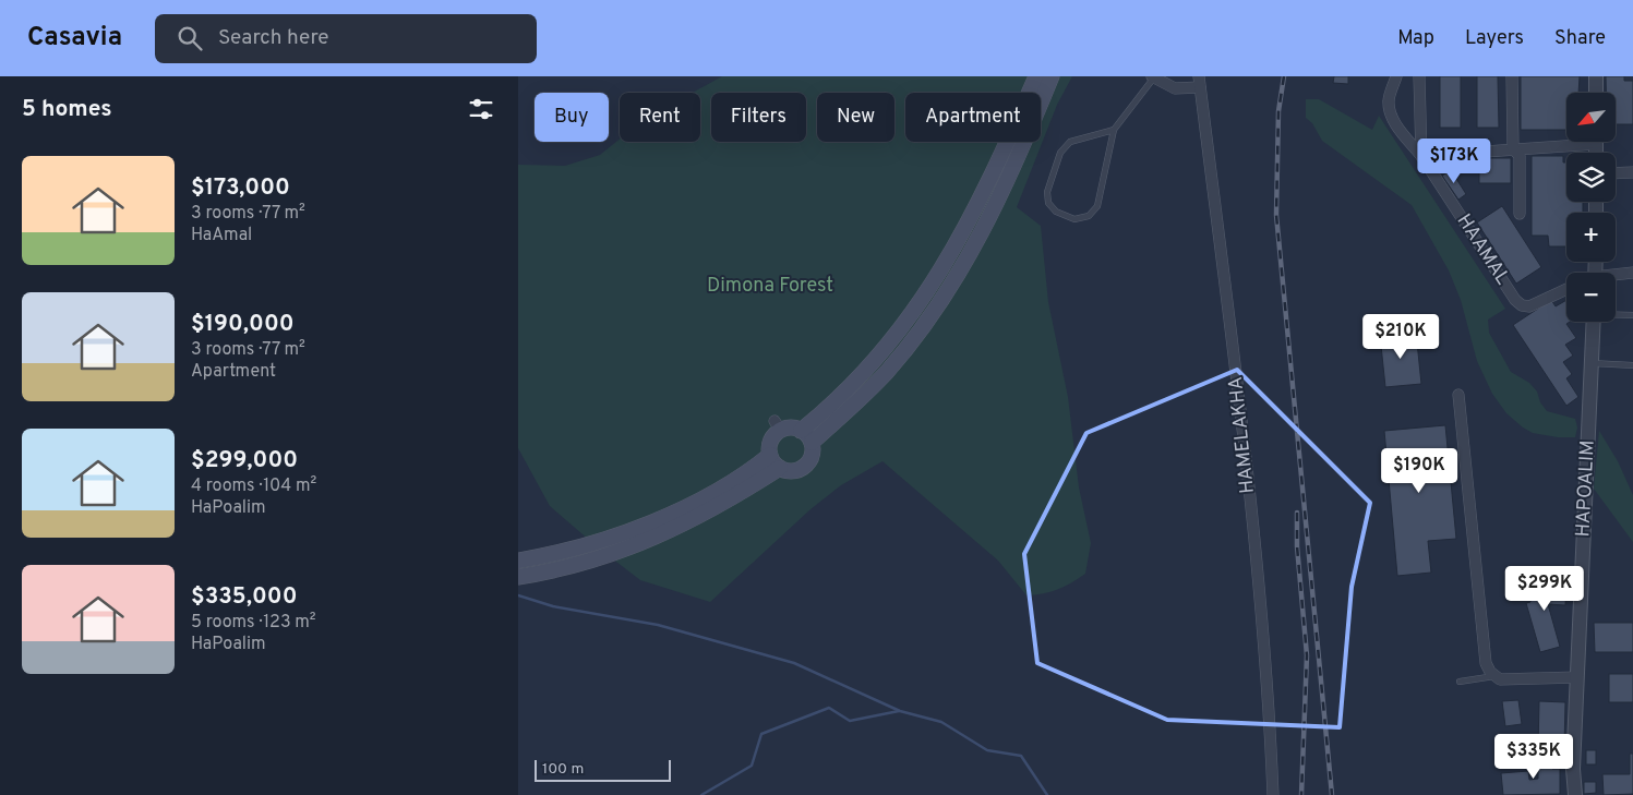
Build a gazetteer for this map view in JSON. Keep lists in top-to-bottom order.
{
  "streets": {
    "street": ["HAAMAL", "HAMELAKHA", "HAPOALIM"]
  },
  "parks": ["Dimona Forest"],
  "scale_bar": "100 m",
  "north": "bottom left",
  "page": {
    "header": "Casavia",
    "search": "Search here",
    "nav": ["Map", "Layers", "Share"],
    "heading": "5 homes",
    "map_buttons": ["+", "−"],
    "chip": [
      "Buy",
      "Rent",
      "Filters",
      "New",
      "Apartment"
    ],
    "price": [
      "$173K",
      "$210K",
      "$190K",
      "$299K",
      "$335K"
    ],
    "list": [
      {
        "name": "$173,000",
        "note": "3 rooms · 77 m² · HaAmal"
      },
      {
        "name": "$190,000",
        "note": "3 rooms · 77 m² · Apartment"
      },
      {
        "name": "$299,000",
        "note": "4 rooms · 104 m² · HaPoalim"
      },
      {
        "name": "$335,000",
        "note": "5 rooms · 123 m² · HaPoalim"
      }
    ],
    "scale": "100 m"
  }
}
